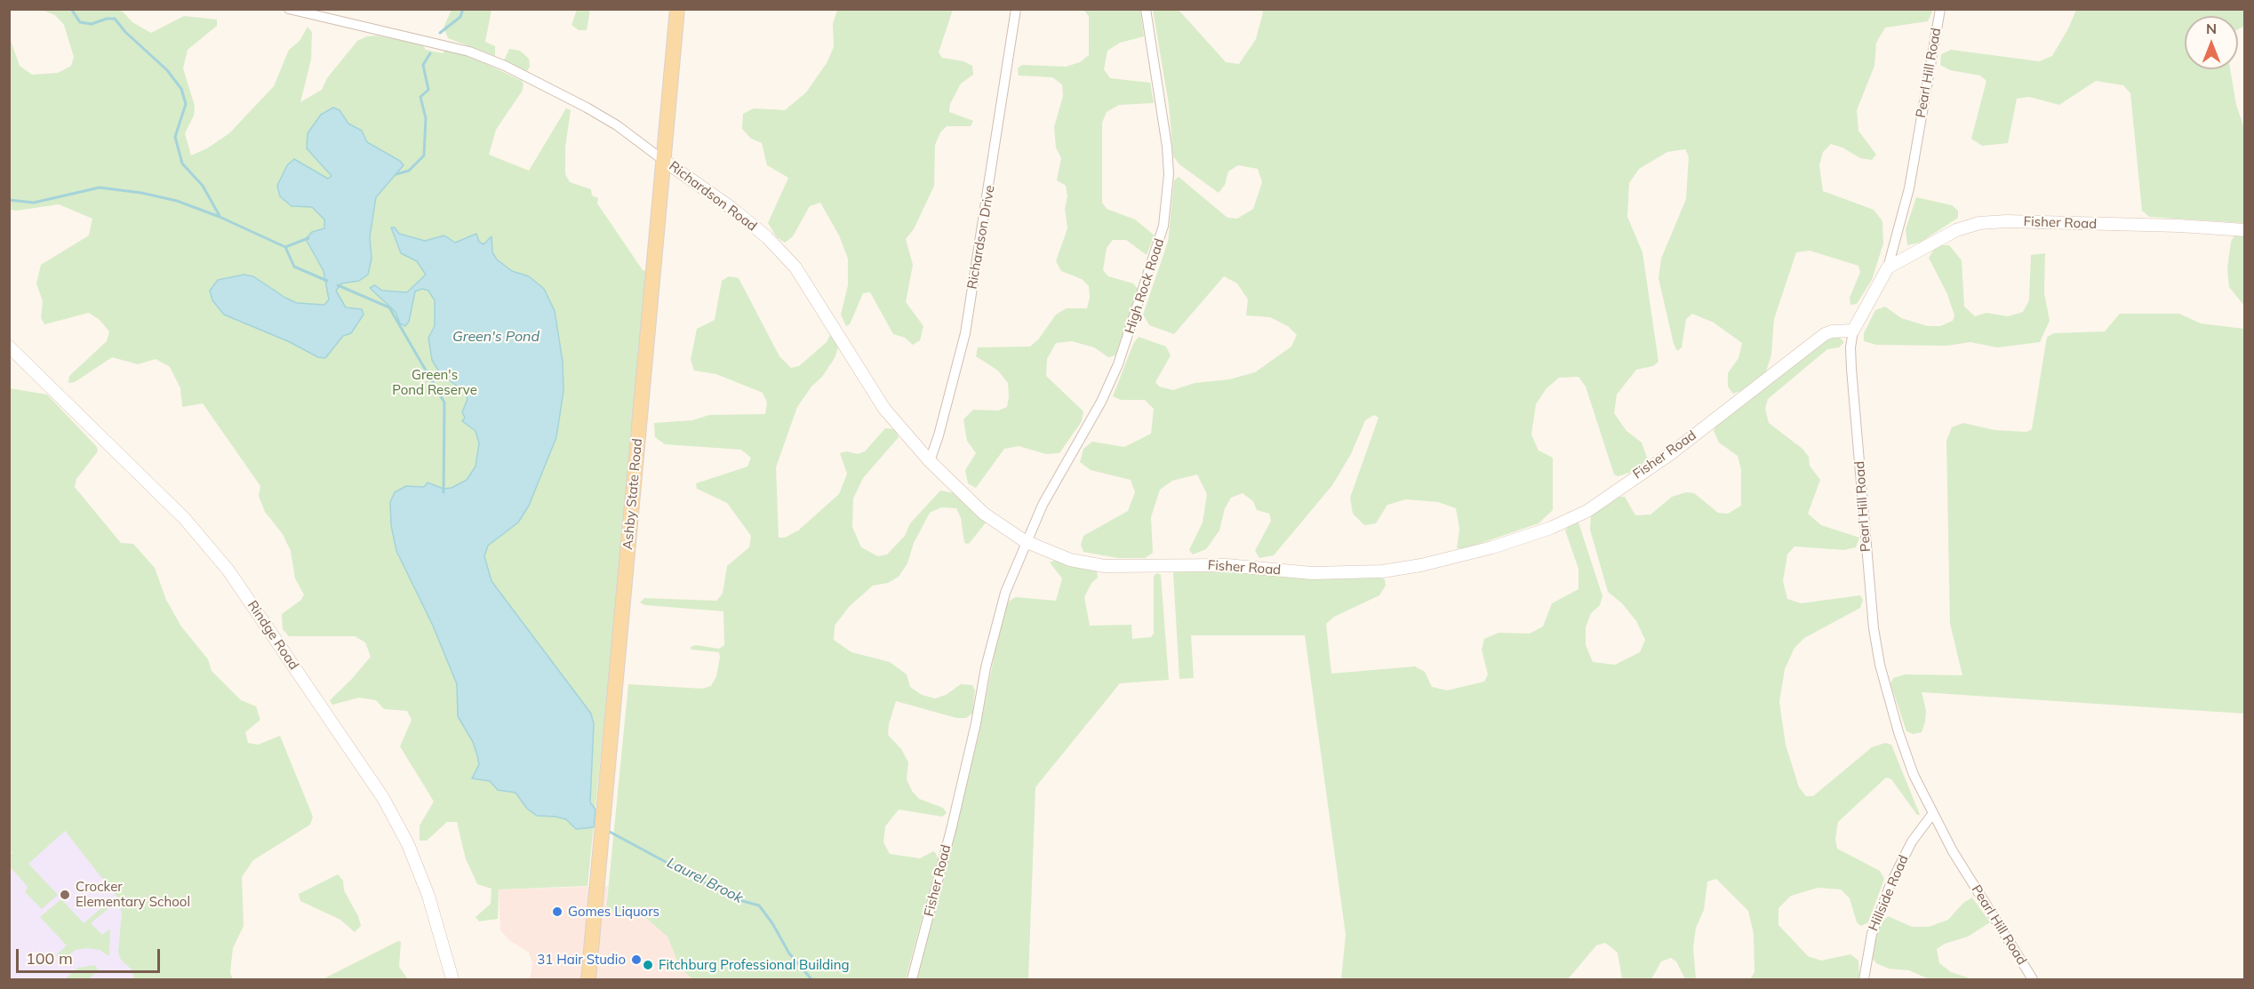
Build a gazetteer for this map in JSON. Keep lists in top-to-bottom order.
{
  "streets": {
    "main road": ["Ashby State Road"],
    "street": [
      "Pearl Hill Road",
      "Richardson Road",
      "Fisher Road",
      "Richardson Drive",
      "High Rock Road",
      "Rindge Road",
      "Hillside Road"
    ]
  },
  "crossings": [
    ["Pearl Hill Road", "Fisher Road"],
    ["Pearl Hill Road", "Hillside Road"],
    ["Richardson Road", "Fisher Road"],
    ["Richardson Road", "Richardson Drive"],
    ["Richardson Road", "High Rock Road"],
    ["Richardson Road", "Ashby State Road"],
    ["Fisher Road", "High Rock Road"]
  ],
  "water": ["Green's Pond", "Laurel Brook"],
  "parks": ["Green's Pond Reserve"],
  "places": [
    "Crocker Elementary School",
    "Gomes Liquors",
    "31 Hair Studio",
    "Fitchburg Professional Building"
  ],
  "scale_bar": "100 m",
  "north": "top"
}
